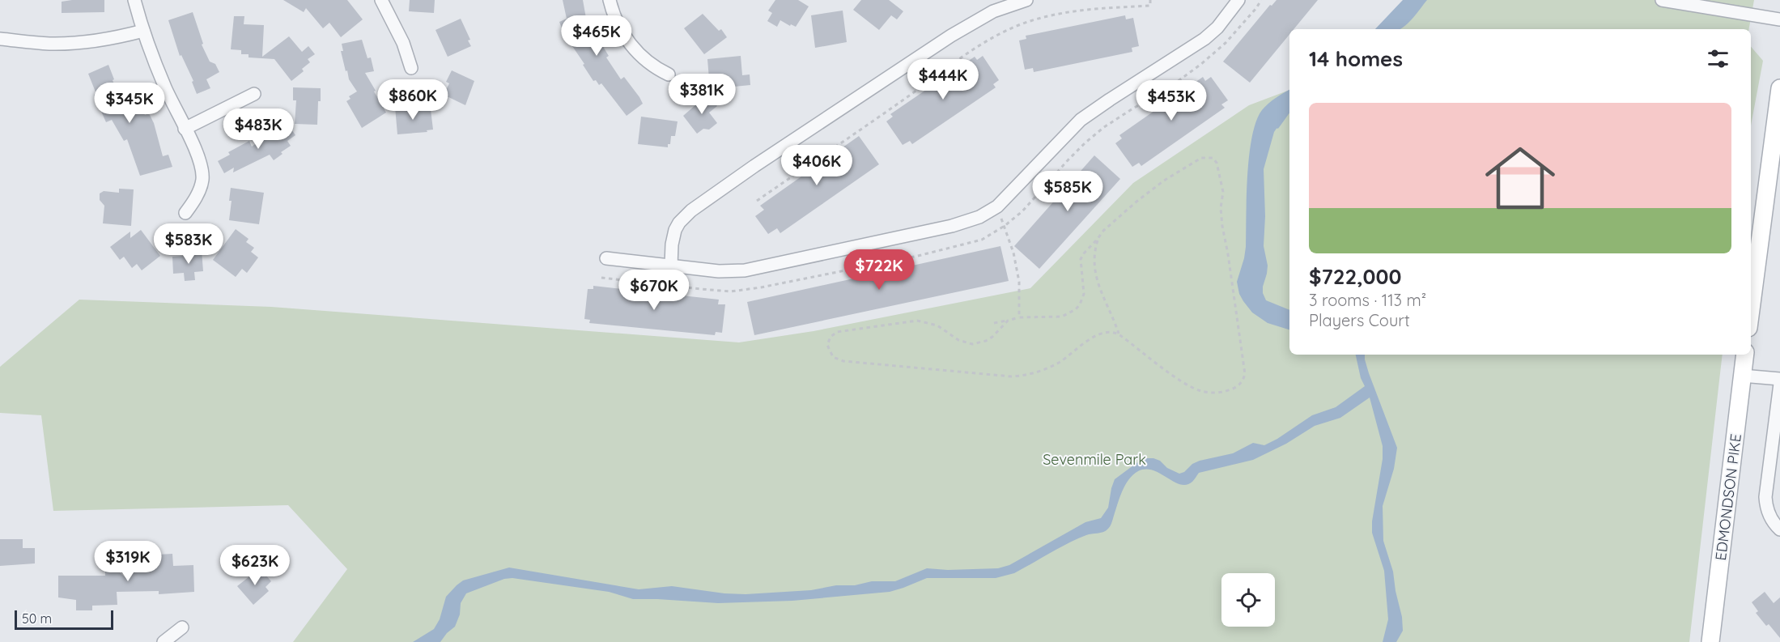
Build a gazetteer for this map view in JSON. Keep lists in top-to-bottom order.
{
  "streets": {
    "main road": ["EDMONDSON PIKE"]
  },
  "parks": ["Sevenmile Park"],
  "scale_bar": "50 m",
  "page": {
    "price": [
      "$465K",
      "$444K",
      "$381K",
      "$860K",
      "$453K",
      "$345K",
      "$483K",
      "$406K",
      "$585K",
      "$583K",
      "$722K",
      "$670K",
      "$319K",
      "$623K"
    ],
    "heading": "14 homes",
    "list": [
      {
        "name": "$722,000",
        "note": "3 rooms · 113 m² · Players Court"
      }
    ],
    "scale": "50 m"
  }
}
